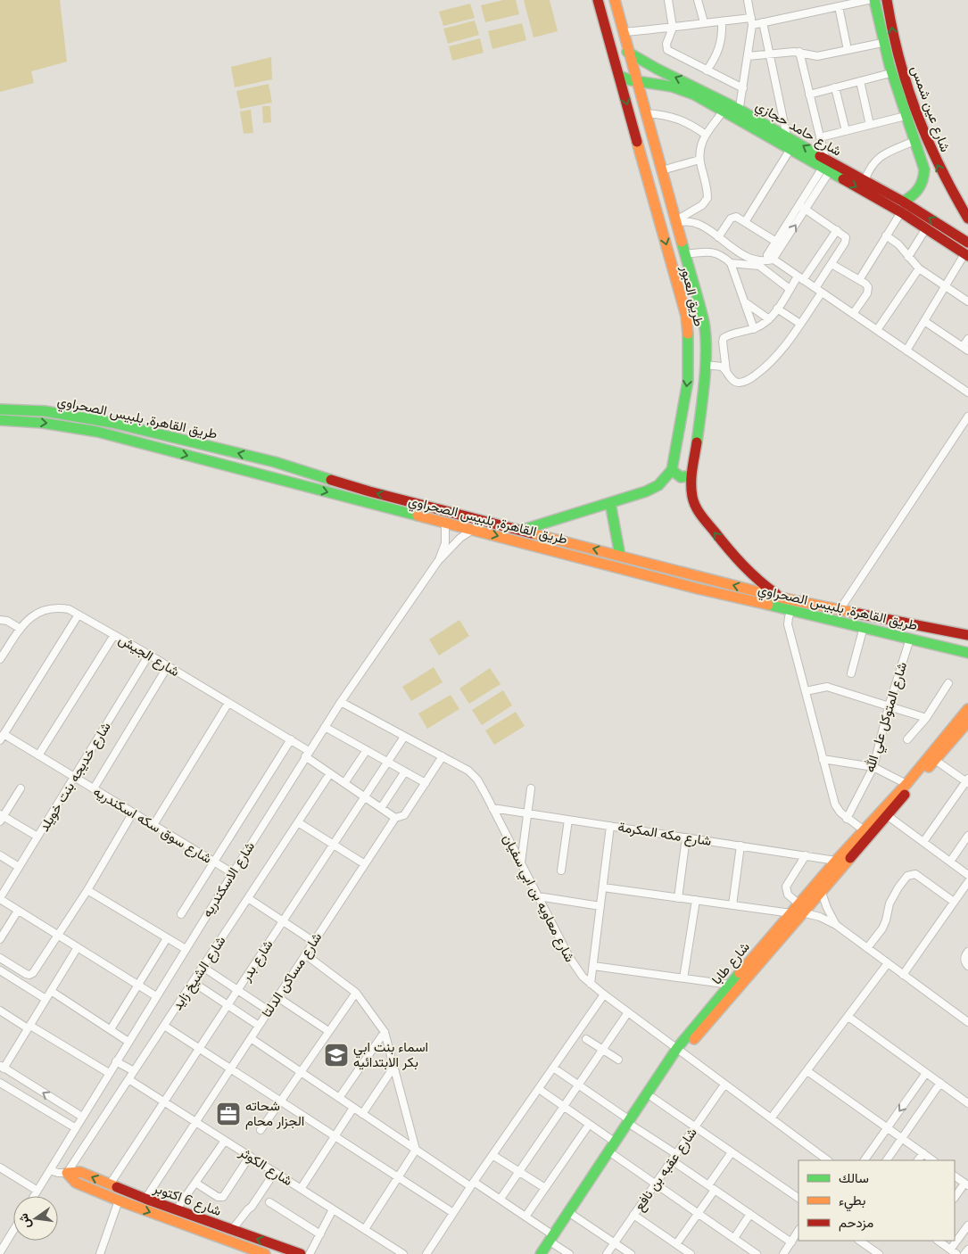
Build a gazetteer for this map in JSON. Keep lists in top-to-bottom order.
{
  "streets": {
    "main road": [
      "شارع عين شمس",
      "شارع حامد حجازي",
      "طريق العبور",
      "طريق القاهرة, بلبيس الصحراوي",
      "شارع طابا",
      "شارع 6 اكتوبر"
    ],
    "street": [
      "شارع الجيش",
      "شارع المتوكل علي الله",
      "شارع خديجه بنت خويلد",
      "شارع سوق سكه اسكندريه",
      "شارع مكه المكرمة",
      "شارع الاسكندريه",
      "شارع معاويه بن ابي سفيان",
      "شارع بدر",
      "شارع الشيخ زايد",
      "شارع مساكن الدلتا",
      "شارع الكوثر",
      "شارع عقبه بن نافع"
    ]
  },
  "crossings": [
    ["شارع عين شمس", "شارع حامد حجازي"],
    ["شارع حامد حجازي", "طريق العبور"],
    ["طريق العبور", "طريق القاهرة, بلبيس الصحراوي"],
    ["طريق القاهرة, بلبيس الصحراوي", "شارع المتوكل علي الله"],
    ["طريق القاهرة, بلبيس الصحراوي", "شارع الاسكندريه"],
    ["شارع الجيش", "شارع خديجه بنت خويلد"],
    ["شارع الجيش", "شارع الاسكندريه"],
    ["شارع الجيش", "شارع بدر"],
    ["شارع الجيش", "شارع الشيخ زايد"],
    ["شارع الجيش", "شارع مساكن الدلتا"],
    ["شارع خديجه بنت خويلد", "شارع سوق سكه اسكندريه"],
    ["شارع سوق سكه اسكندريه", "شارع الاسكندريه"],
    ["شارع مكه المكرمة", "شارع معاويه بن ابي سفيان"],
    ["شارع مكه المكرمة", "شارع طابا"],
    ["شارع الاسكندريه", "شارع معاويه بن ابي سفيان"],
    ["شارع الاسكندريه", "شارع 6 اكتوبر"],
    ["شارع معاويه بن ابي سفيان", "شارع بدر"],
    ["شارع معاويه بن ابي سفيان", "شارع طابا"],
    ["شارع معاويه بن ابي سفيان", "شارع مساكن الدلتا"],
    ["شارع معاويه بن ابي سفيان", "شارع عقبه بن نافع"],
    ["شارع بدر", "شارع الكوثر"],
    ["شارع بدر", "شارع 6 اكتوبر"],
    ["شارع الشيخ زايد", "شارع الكوثر"],
    ["شارع الشيخ زايد", "شارع 6 اكتوبر"],
    ["شارع مساكن الدلتا", "شارع الكوثر"],
    ["شارع مساكن الدلتا", "شارع 6 اكتوبر"]
  ],
  "places": {
    "school or university": ["اسماء بنت ابي بكر الابتدائيه"],
    "office": ["شحاته الجزار محام"]
  },
  "legend": ["سالك", "بطيء", "مزدحم"],
  "north": "left"
}
